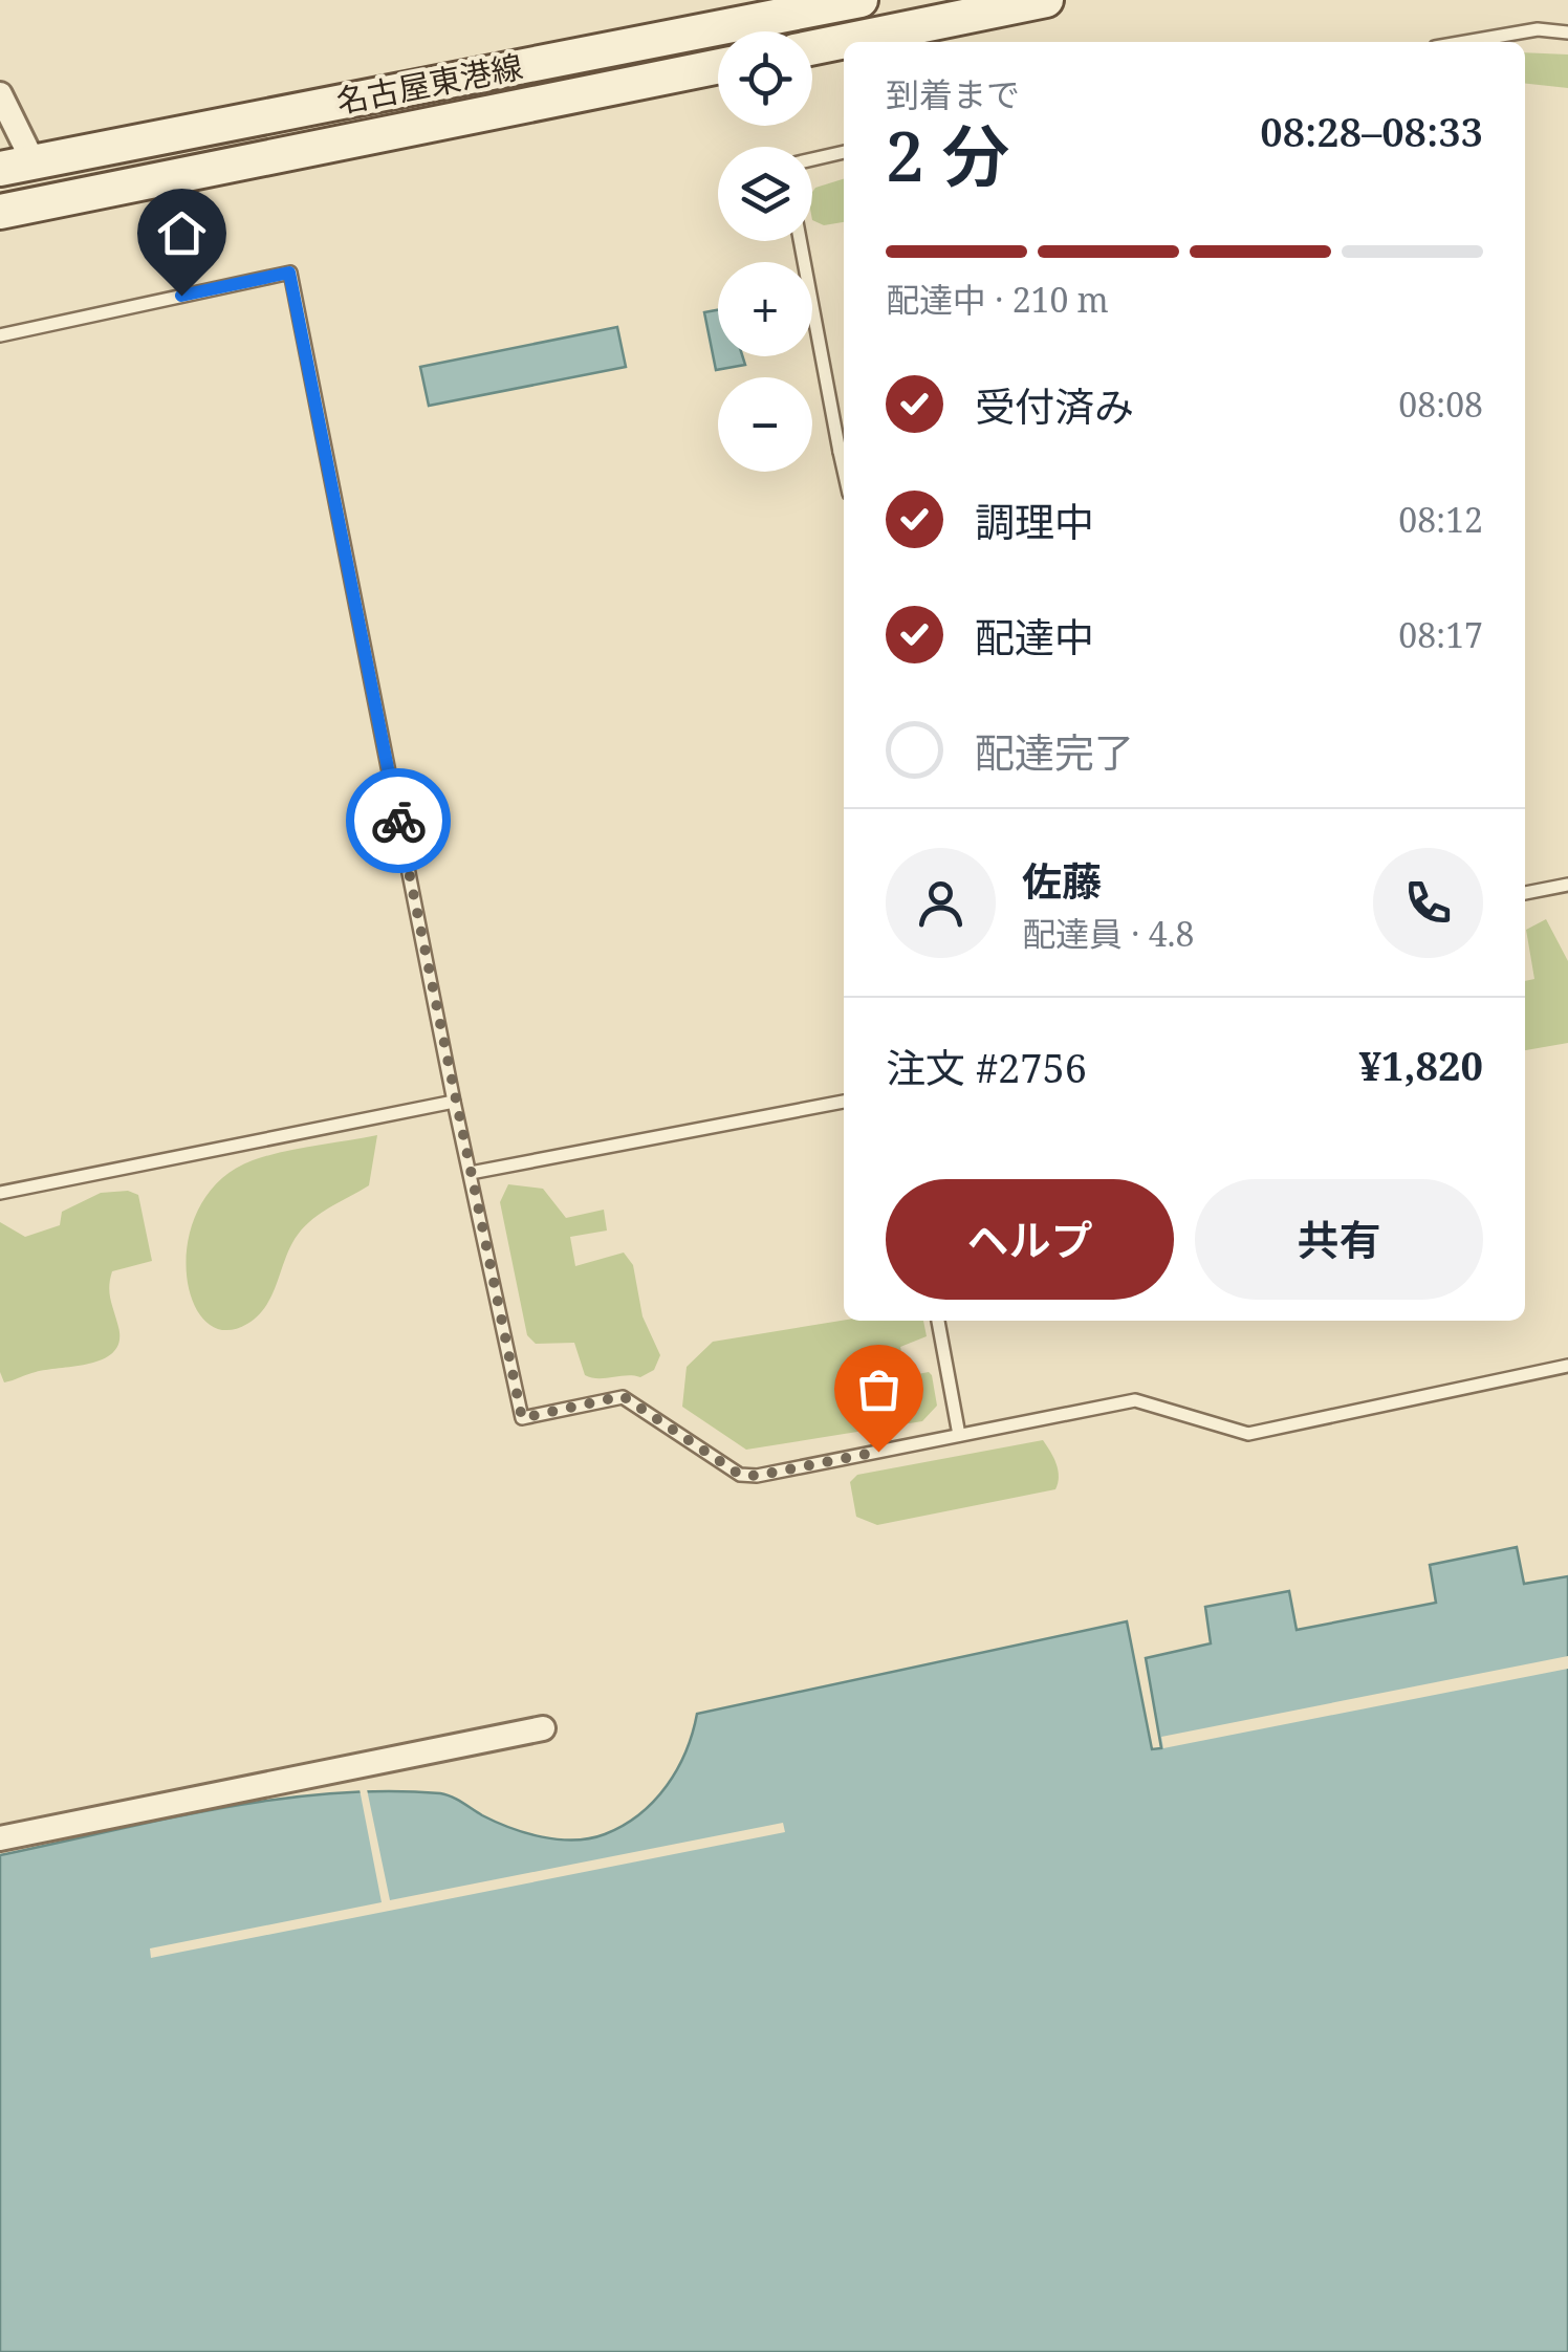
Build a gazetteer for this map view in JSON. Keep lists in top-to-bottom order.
{
  "streets": {
    "main road": ["名古屋東港線"]
  },
  "page": {
    "map_buttons": ["+", "−"],
    "heading": ["2 分", "到着まで", "08:28–08:33"],
    "panel": [
      "佐藤",
      "配達員 · 4.8",
      "注文 #2756",
      "¥1,820"
    ],
    "bar": "配達中 · 210 m",
    "list": [
      ["受付済み", "08:08"],
      ["調理中", "08:12"],
      ["配達中", "08:17"],
      "配達完了"
    ],
    "buttons": ["ヘルプ", "共有"]
  }
}
